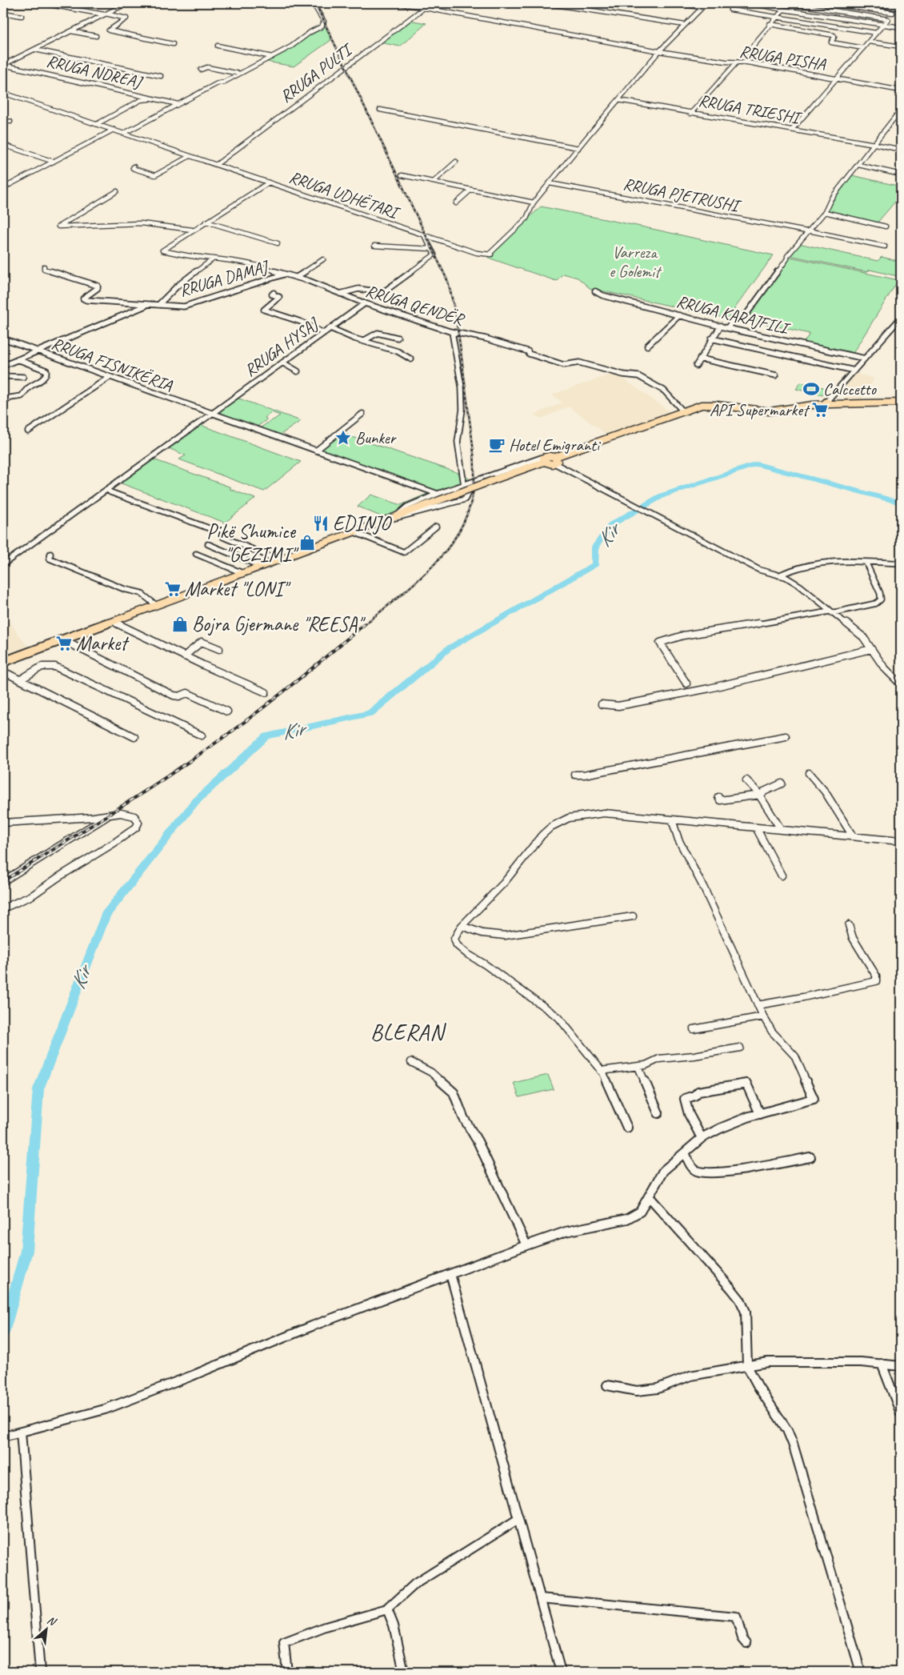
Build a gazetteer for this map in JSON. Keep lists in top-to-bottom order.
{
  "streets": {
    "street": [
      "RRUGA PISHA",
      "RRUGA NDREAJ",
      "RRUGA PULTI",
      "RRUGA TRIESHI",
      "RRUGA UDHËTARI",
      "RRUGA PJETRUSHI",
      "RRUGA DAMAJ",
      "RRUGA QENDËR",
      "RRUGA KARAJFILI",
      "RRUGA HYSAJ",
      "RRUGA FISNIKËRIA"
    ]
  },
  "crossings": [
    ["RRUGA PISHA", "RRUGA PULTI"],
    ["RRUGA PULTI", "RRUGA UDHËTARI"],
    ["RRUGA UDHËTARI", "RRUGA QENDËR"],
    ["RRUGA DAMAJ", "RRUGA QENDËR"],
    ["RRUGA QENDËR", "RRUGA HYSAJ"],
    ["RRUGA HYSAJ", "RRUGA FISNIKËRIA"]
  ],
  "districts": ["BLERAN"],
  "water": ["Kir"],
  "parks": ["Varreza e Golemit"],
  "places": {
    "sports": ["Calccetto"],
    "supermarket": ["API Supermarket", "Market \"LONI\"", "Market"],
    "place": ["Bunker"],
    "cafe": ["Hotel Emigranti"],
    "restaurant": ["EDINJO"],
    "shop": ["Pikë Shumice \"GEZIMI\"", "Bojra Gjermane \"REESA\""]
  },
  "north": "top right"
}
